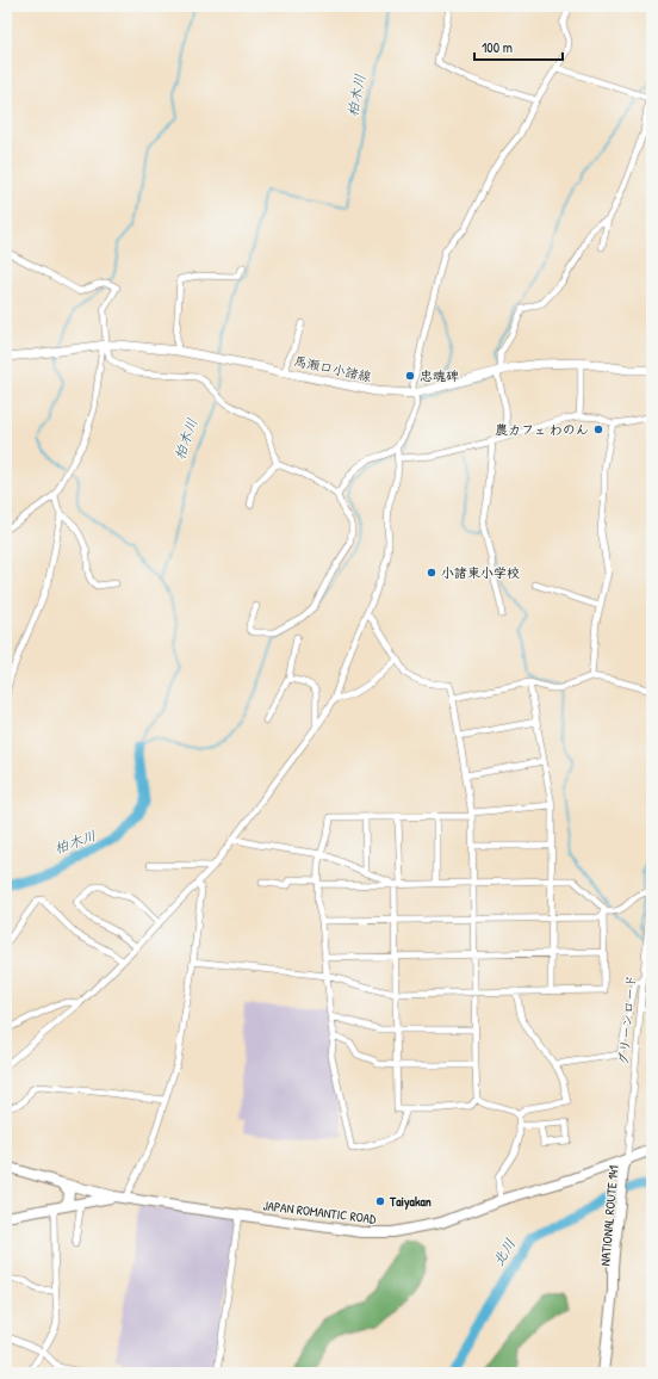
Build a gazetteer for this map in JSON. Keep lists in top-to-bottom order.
{
  "streets": {
    "highway": ["JAPAN ROMANTIC ROAD", "NATIONAL ROUTE 141"],
    "main road": ["馬瀬口小諸線"],
    "street": ["グリーンロード"]
  },
  "crossings": [
    ["グリーンロード", "JAPAN ROMANTIC ROAD"],
    ["グリーンロード", "NATIONAL ROUTE 141"],
    ["JAPAN ROMANTIC ROAD", "NATIONAL ROUTE 141"]
  ],
  "water": ["柏木川", "北川"],
  "places": [
    "忠魂碑",
    "農カフェ わのん",
    "小諸東小学校",
    "Taiyakan"
  ],
  "scale_bar": "100 m"
}
